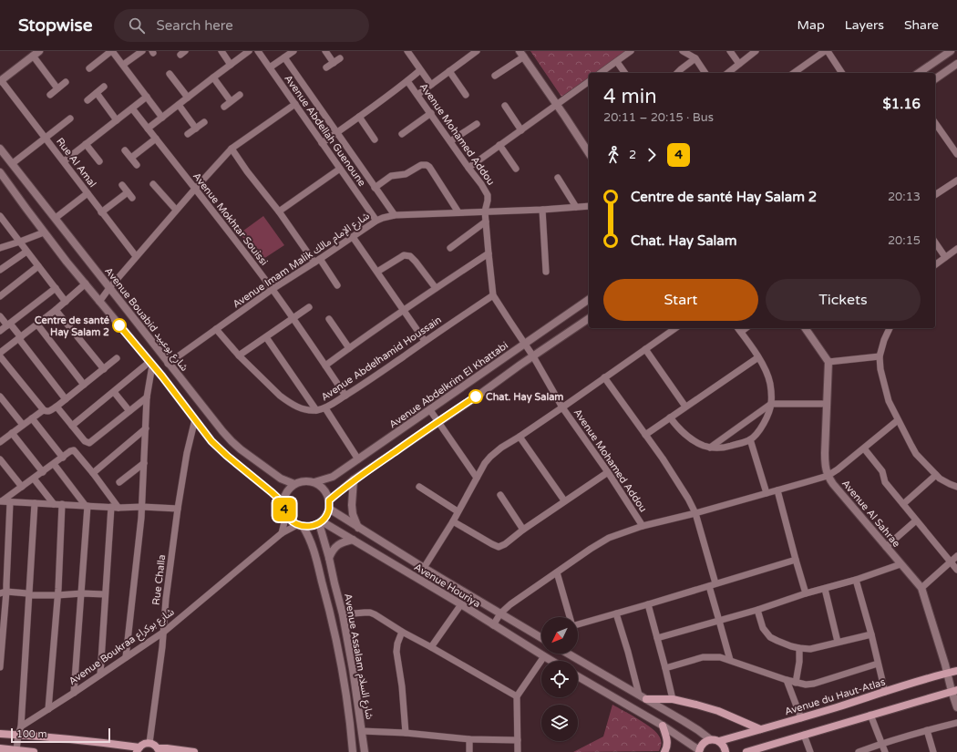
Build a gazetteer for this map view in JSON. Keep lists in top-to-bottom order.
{
  "streets": {
    "main road": ["Avenue du Haut-Atlas"],
    "street": [
      "Avenue Abdellah Guenoune",
      "Avenue Mohamed Addou",
      "Rue Al Amal",
      "Avenue Mokhtar Souissi",
      "Avenue Imam Malik شارع الإمام مالك",
      "Avenue Bouabid شارع بوعبيد",
      "Avenue Abdelhamid Houssain",
      "Avenue Abdelkrim El Khattabi",
      "Avenue Al Sahrae",
      "Rue Challa",
      "Avenue Houriya",
      "Avenue Boukraa شارع بوكراع",
      "Avenue Assalam شارع السلام"
    ]
  },
  "crossings": [
    ["Avenue Abdellah Guenoune", "Avenue Imam Malik شارع الإمام مالك"],
    ["Avenue Mohamed Addou", "Avenue Imam Malik شارع الإمام مالك"],
    ["Avenue Mohamed Addou", "Avenue Abdelhamid Houssain"],
    ["Avenue Mohamed Addou", "Avenue Abdelkrim El Khattabi"],
    ["Avenue Mokhtar Souissi", "Avenue Imam Malik شارع الإمام مالك"],
    ["Avenue Mokhtar Souissi", "Avenue Abdelhamid Houssain"],
    ["Avenue Imam Malik شارع الإمام مالك", "Avenue Bouabid شارع بوعبيد"],
    ["Avenue Imam Malik شارع الإمام مالك", "Avenue Abdelhamid Houssain"],
    ["Avenue Bouabid شارع بوعبيد", "Avenue Abdelkrim El Khattabi"],
    ["Avenue Bouabid شارع بوعبيد", "Avenue Houriya"],
    ["Avenue Bouabid شارع بوعبيد", "Avenue Boukraa شارع بوكراع"],
    ["Avenue Bouabid شارع بوعبيد", "Avenue Assalam شارع السلام"],
    ["Avenue Abdelkrim El Khattabi", "Avenue Houriya"],
    ["Avenue Abdelkrim El Khattabi", "Avenue Boukraa شارع بوكراع"],
    ["Avenue Abdelkrim El Khattabi", "Avenue Assalam شارع السلام"],
    ["Avenue Al Sahrae", "Avenue du Haut-Atlas"],
    ["Rue Challa", "Avenue Boukraa شارع بوكراع"],
    ["Avenue Houriya", "Avenue Boukraa شارع بوكراع"],
    ["Avenue Houriya", "Avenue Assalam شارع السلام"],
    ["Avenue Boukraa شارع بوكراع", "Avenue Assalam شارع السلام"]
  ],
  "places": ["Centre de santé Hay Salam 2", "Chat. Hay Salam"],
  "lines": ["bus line 4"],
  "scale_bar": "100 m",
  "north": "bottom left",
  "page": {
    "header": "Stopwise",
    "search": "Search here",
    "nav": ["Map", "Layers", "Share"],
    "on_map": "4",
    "heading": ["4 min", "20:11 – 20:15 · Bus", "$1.16"],
    "legs": ["2", "4"],
    "list": [
      {
        "name": "Centre de santé Hay Salam 2",
        "value": "20:13"
      },
      {
        "name": "Chat. Hay Salam",
        "value": "20:15"
      }
    ],
    "buttons": ["Start", "Tickets"],
    "scale": "100 m"
  }
}
